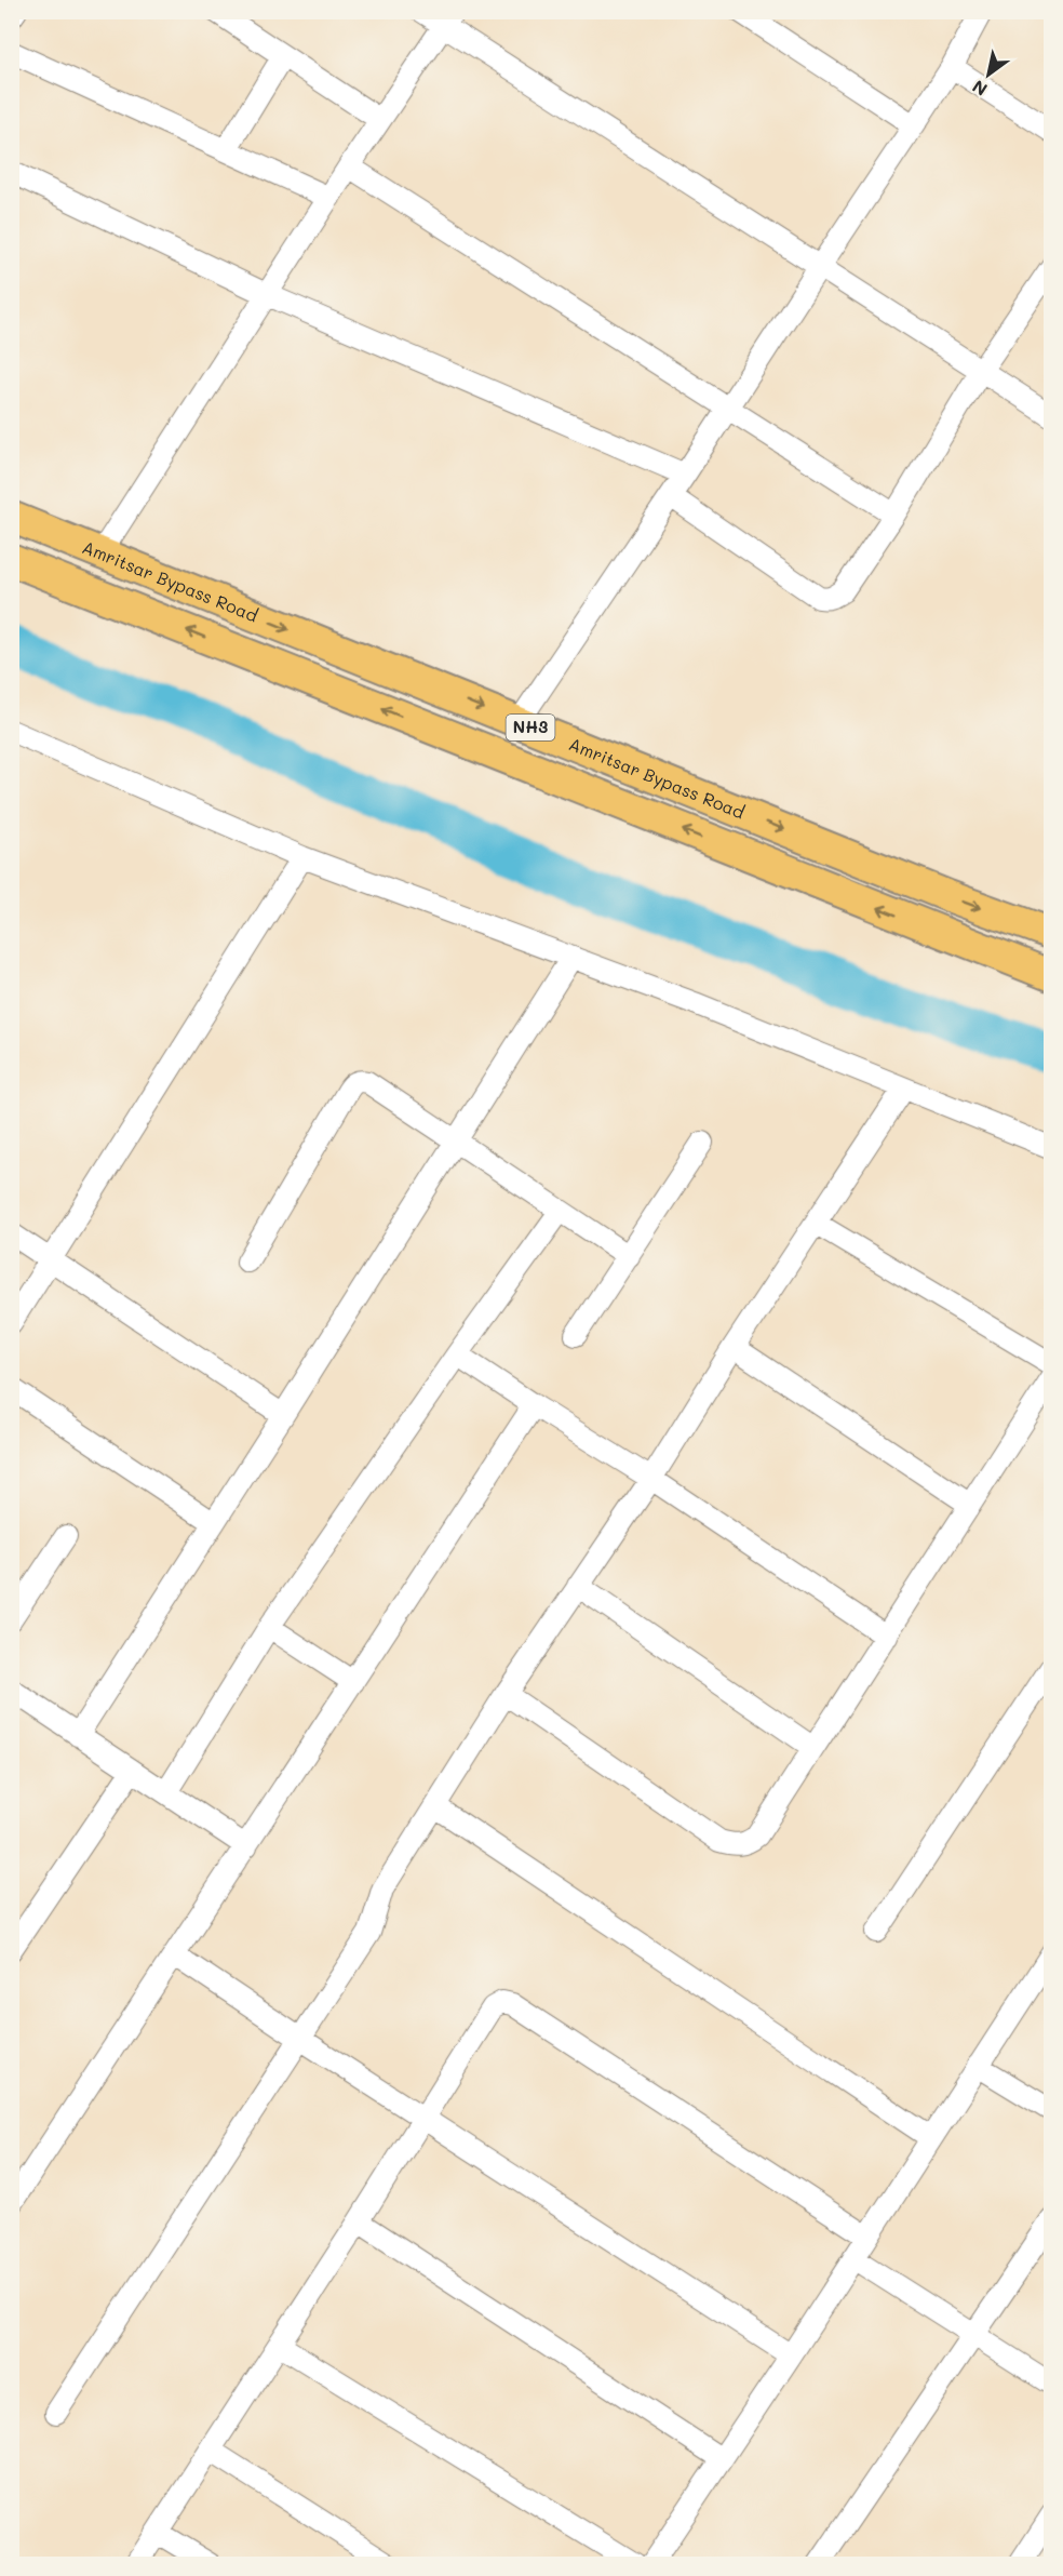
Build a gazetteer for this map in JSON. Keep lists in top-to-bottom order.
{
  "streets": {
    "highway": ["Amritsar Bypass Road", "NH3"]
  },
  "north": "bottom left"
}
